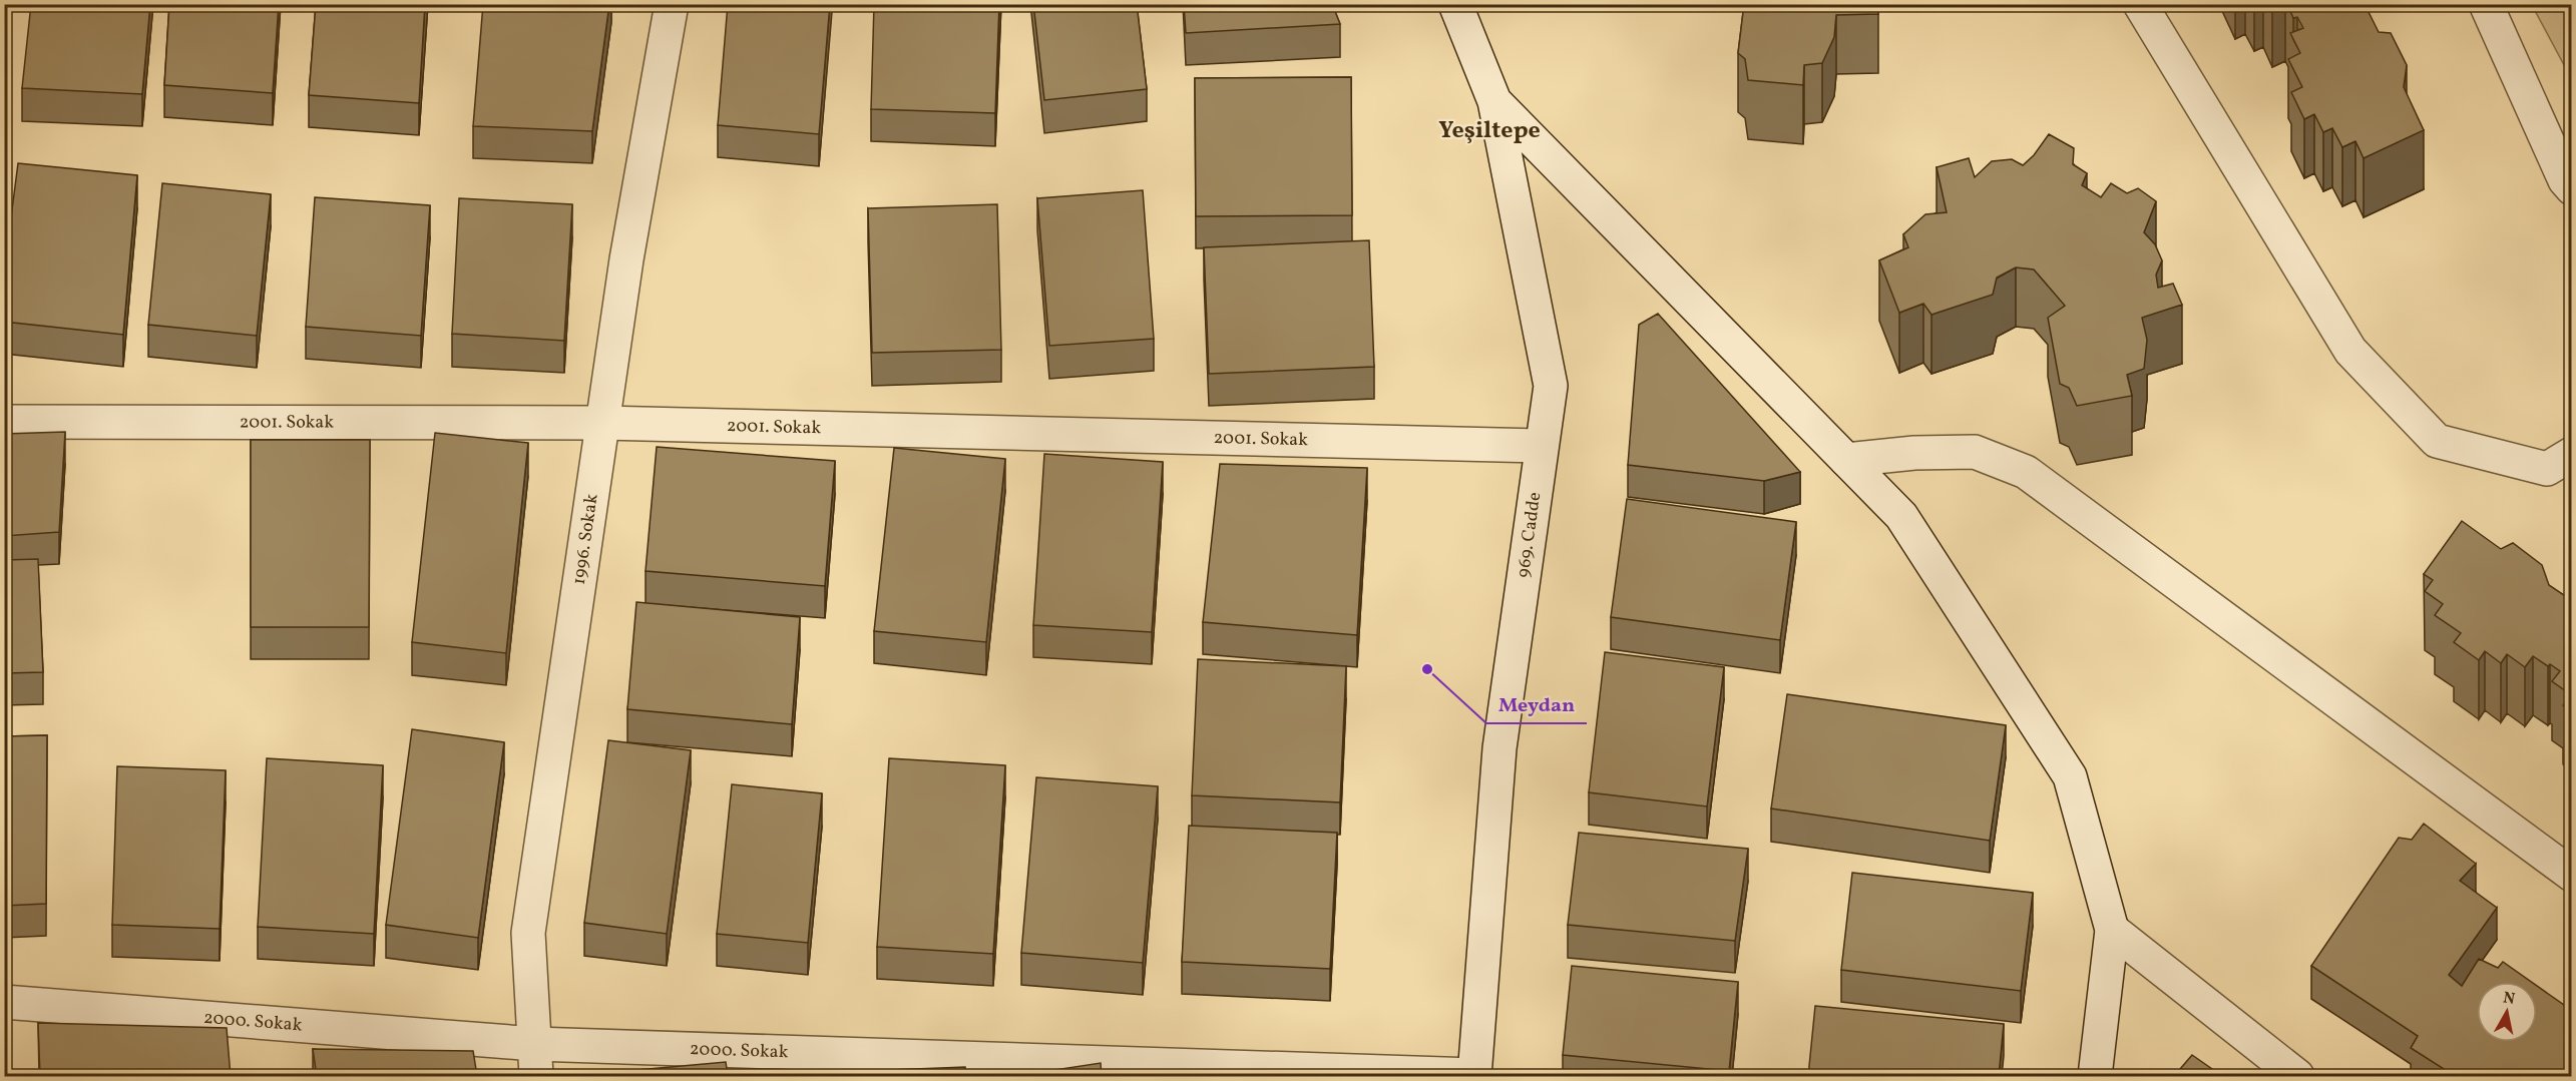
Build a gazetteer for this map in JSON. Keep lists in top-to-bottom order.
{
  "streets": {
    "street": [
      "2001. Sokak",
      "969. Cadde",
      "1996. Sokak",
      "2000. Sokak"
    ]
  },
  "crossings": [
    ["2001. Sokak", "969. Cadde"],
    ["2001. Sokak", "1996. Sokak"],
    ["969. Cadde", "2000. Sokak"],
    ["1996. Sokak", "2000. Sokak"]
  ],
  "districts": ["Yeşiltepe"],
  "places": ["Meydan"],
  "north": "top"
}
